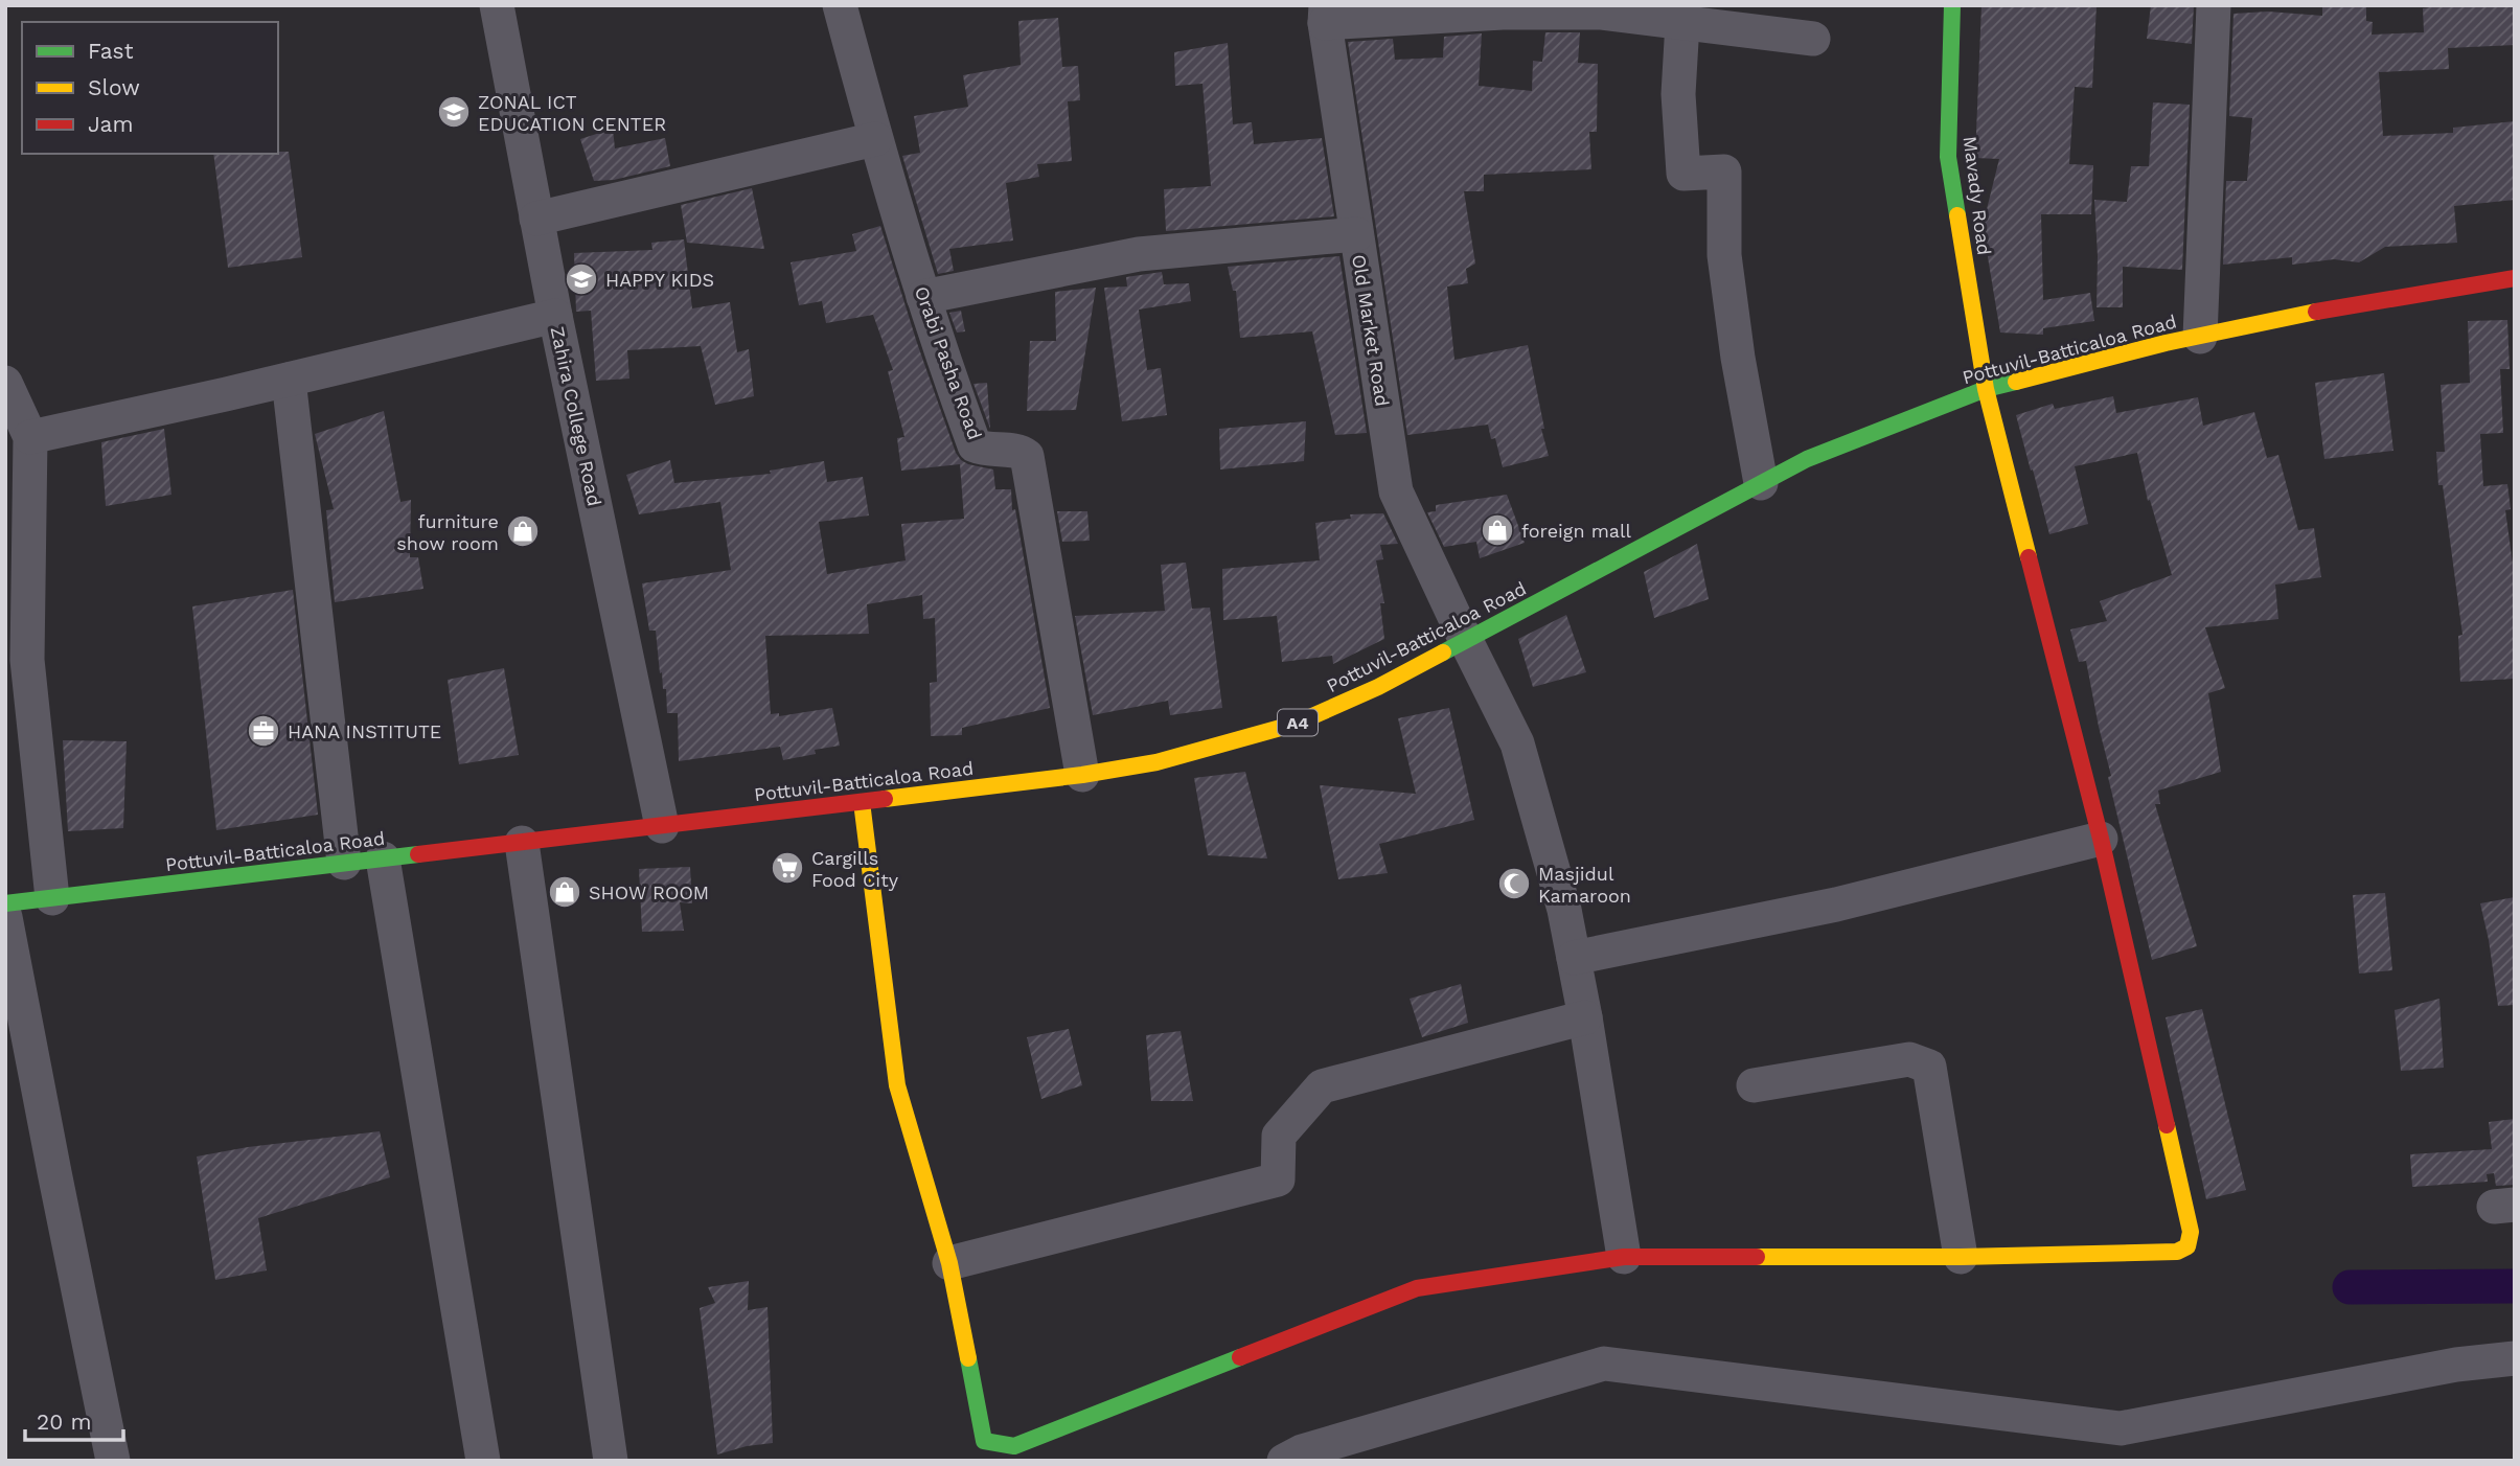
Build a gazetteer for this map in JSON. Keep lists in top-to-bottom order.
{
  "streets": {
    "main road": ["Mavady Road", "Pottuvil-Batticaloa Road", "A4"],
    "street": ["Old Market Road", "Orabi Pasha Road", "Zahira College Road"]
  },
  "crossings": [
    ["Mavady Road", "Pottuvil-Batticaloa Road"],
    ["Old Market Road", "Pottuvil-Batticaloa Road"],
    ["Pottuvil-Batticaloa Road", "Orabi Pasha Road"],
    ["Pottuvil-Batticaloa Road", "Zahira College Road"]
  ],
  "places": {
    "school or university": ["ZONAL ICT EDUCATION CENTER", "HAPPY KIDS"],
    "shop": ["foreign mall", "furniture show room", "SHOW ROOM"],
    "office": ["HANA INSTITUTE"],
    "supermarket": ["Cargills Food City"],
    "mosque": ["Masjidul Kamaroon"]
  },
  "legend": ["Fast", "Slow", "Jam"],
  "scale_bar": "20 m"
}
